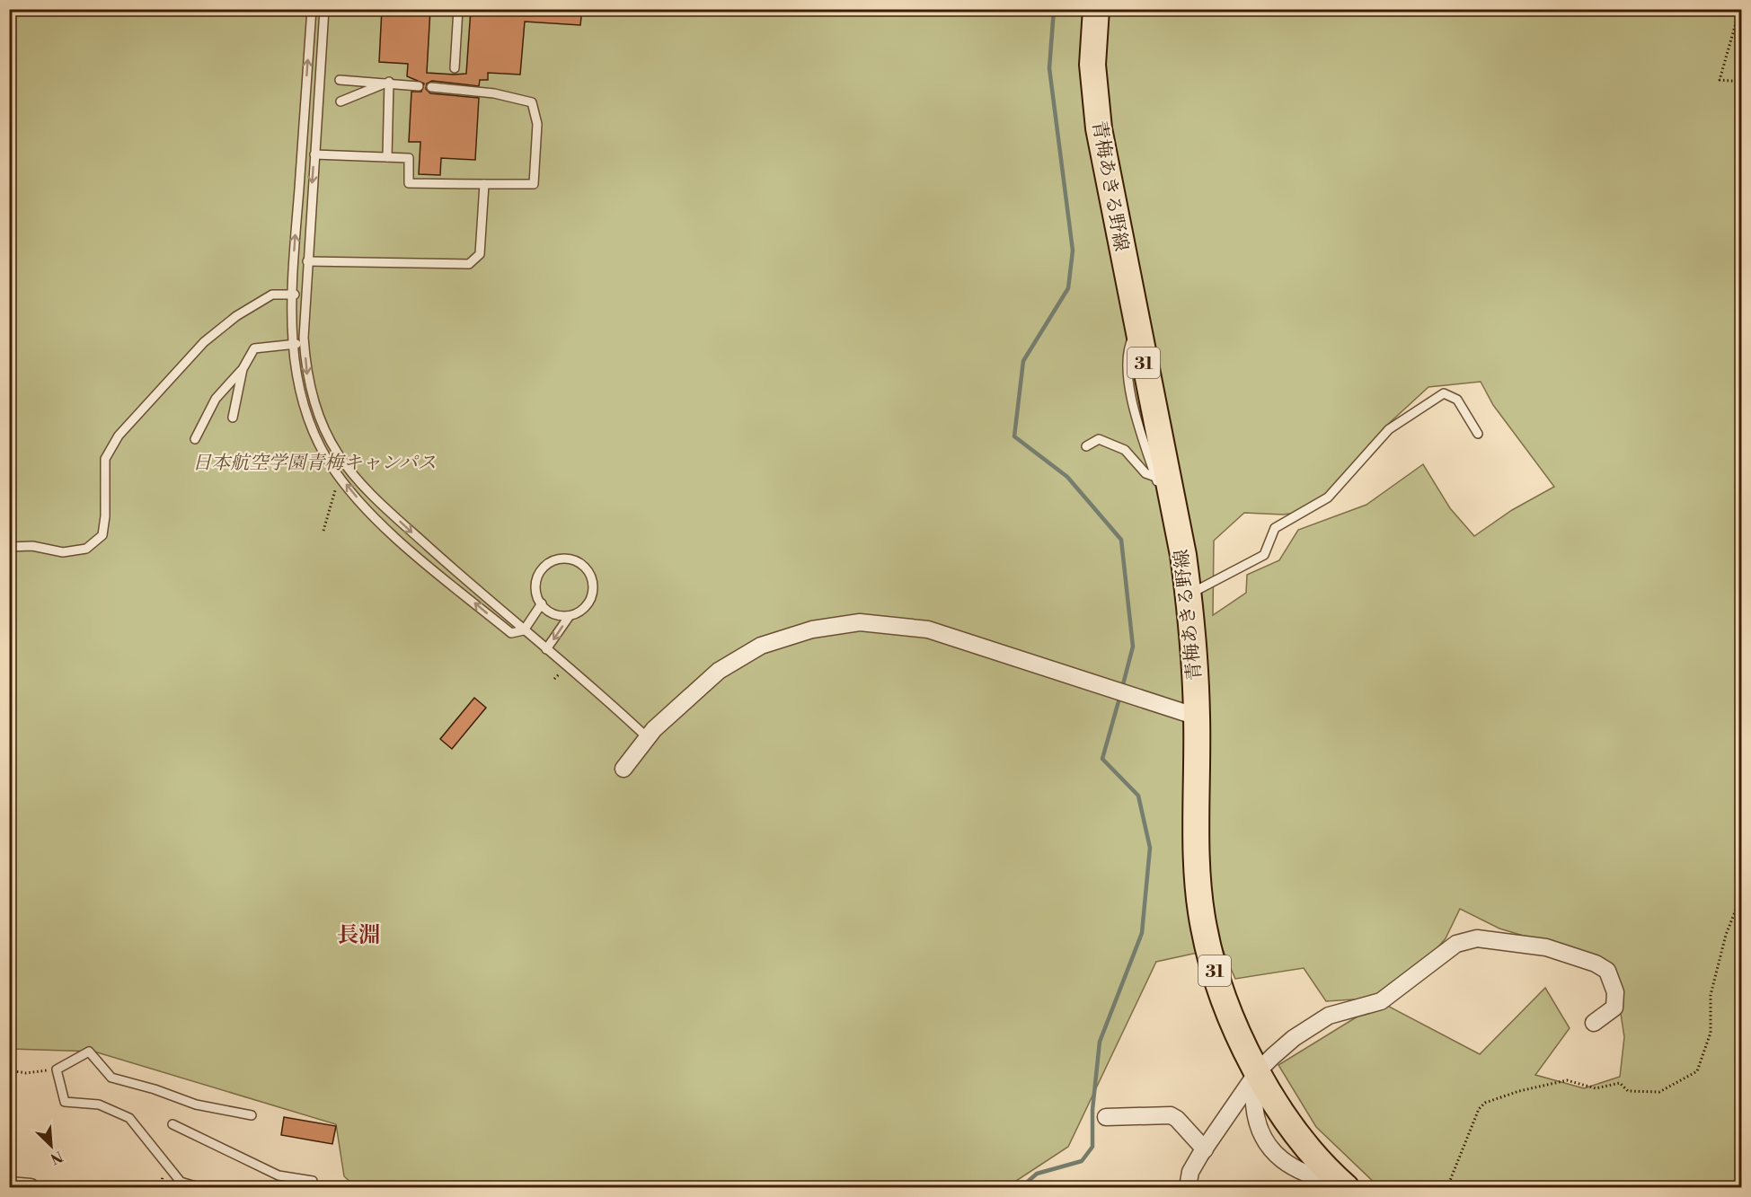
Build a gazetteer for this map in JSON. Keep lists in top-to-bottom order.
{
  "streets": {
    "main road": ["青梅あきる野線", "31"]
  },
  "districts": ["長淵"],
  "parks": ["日本航空学園青梅キャンパス"],
  "north": "bottom right"
}
